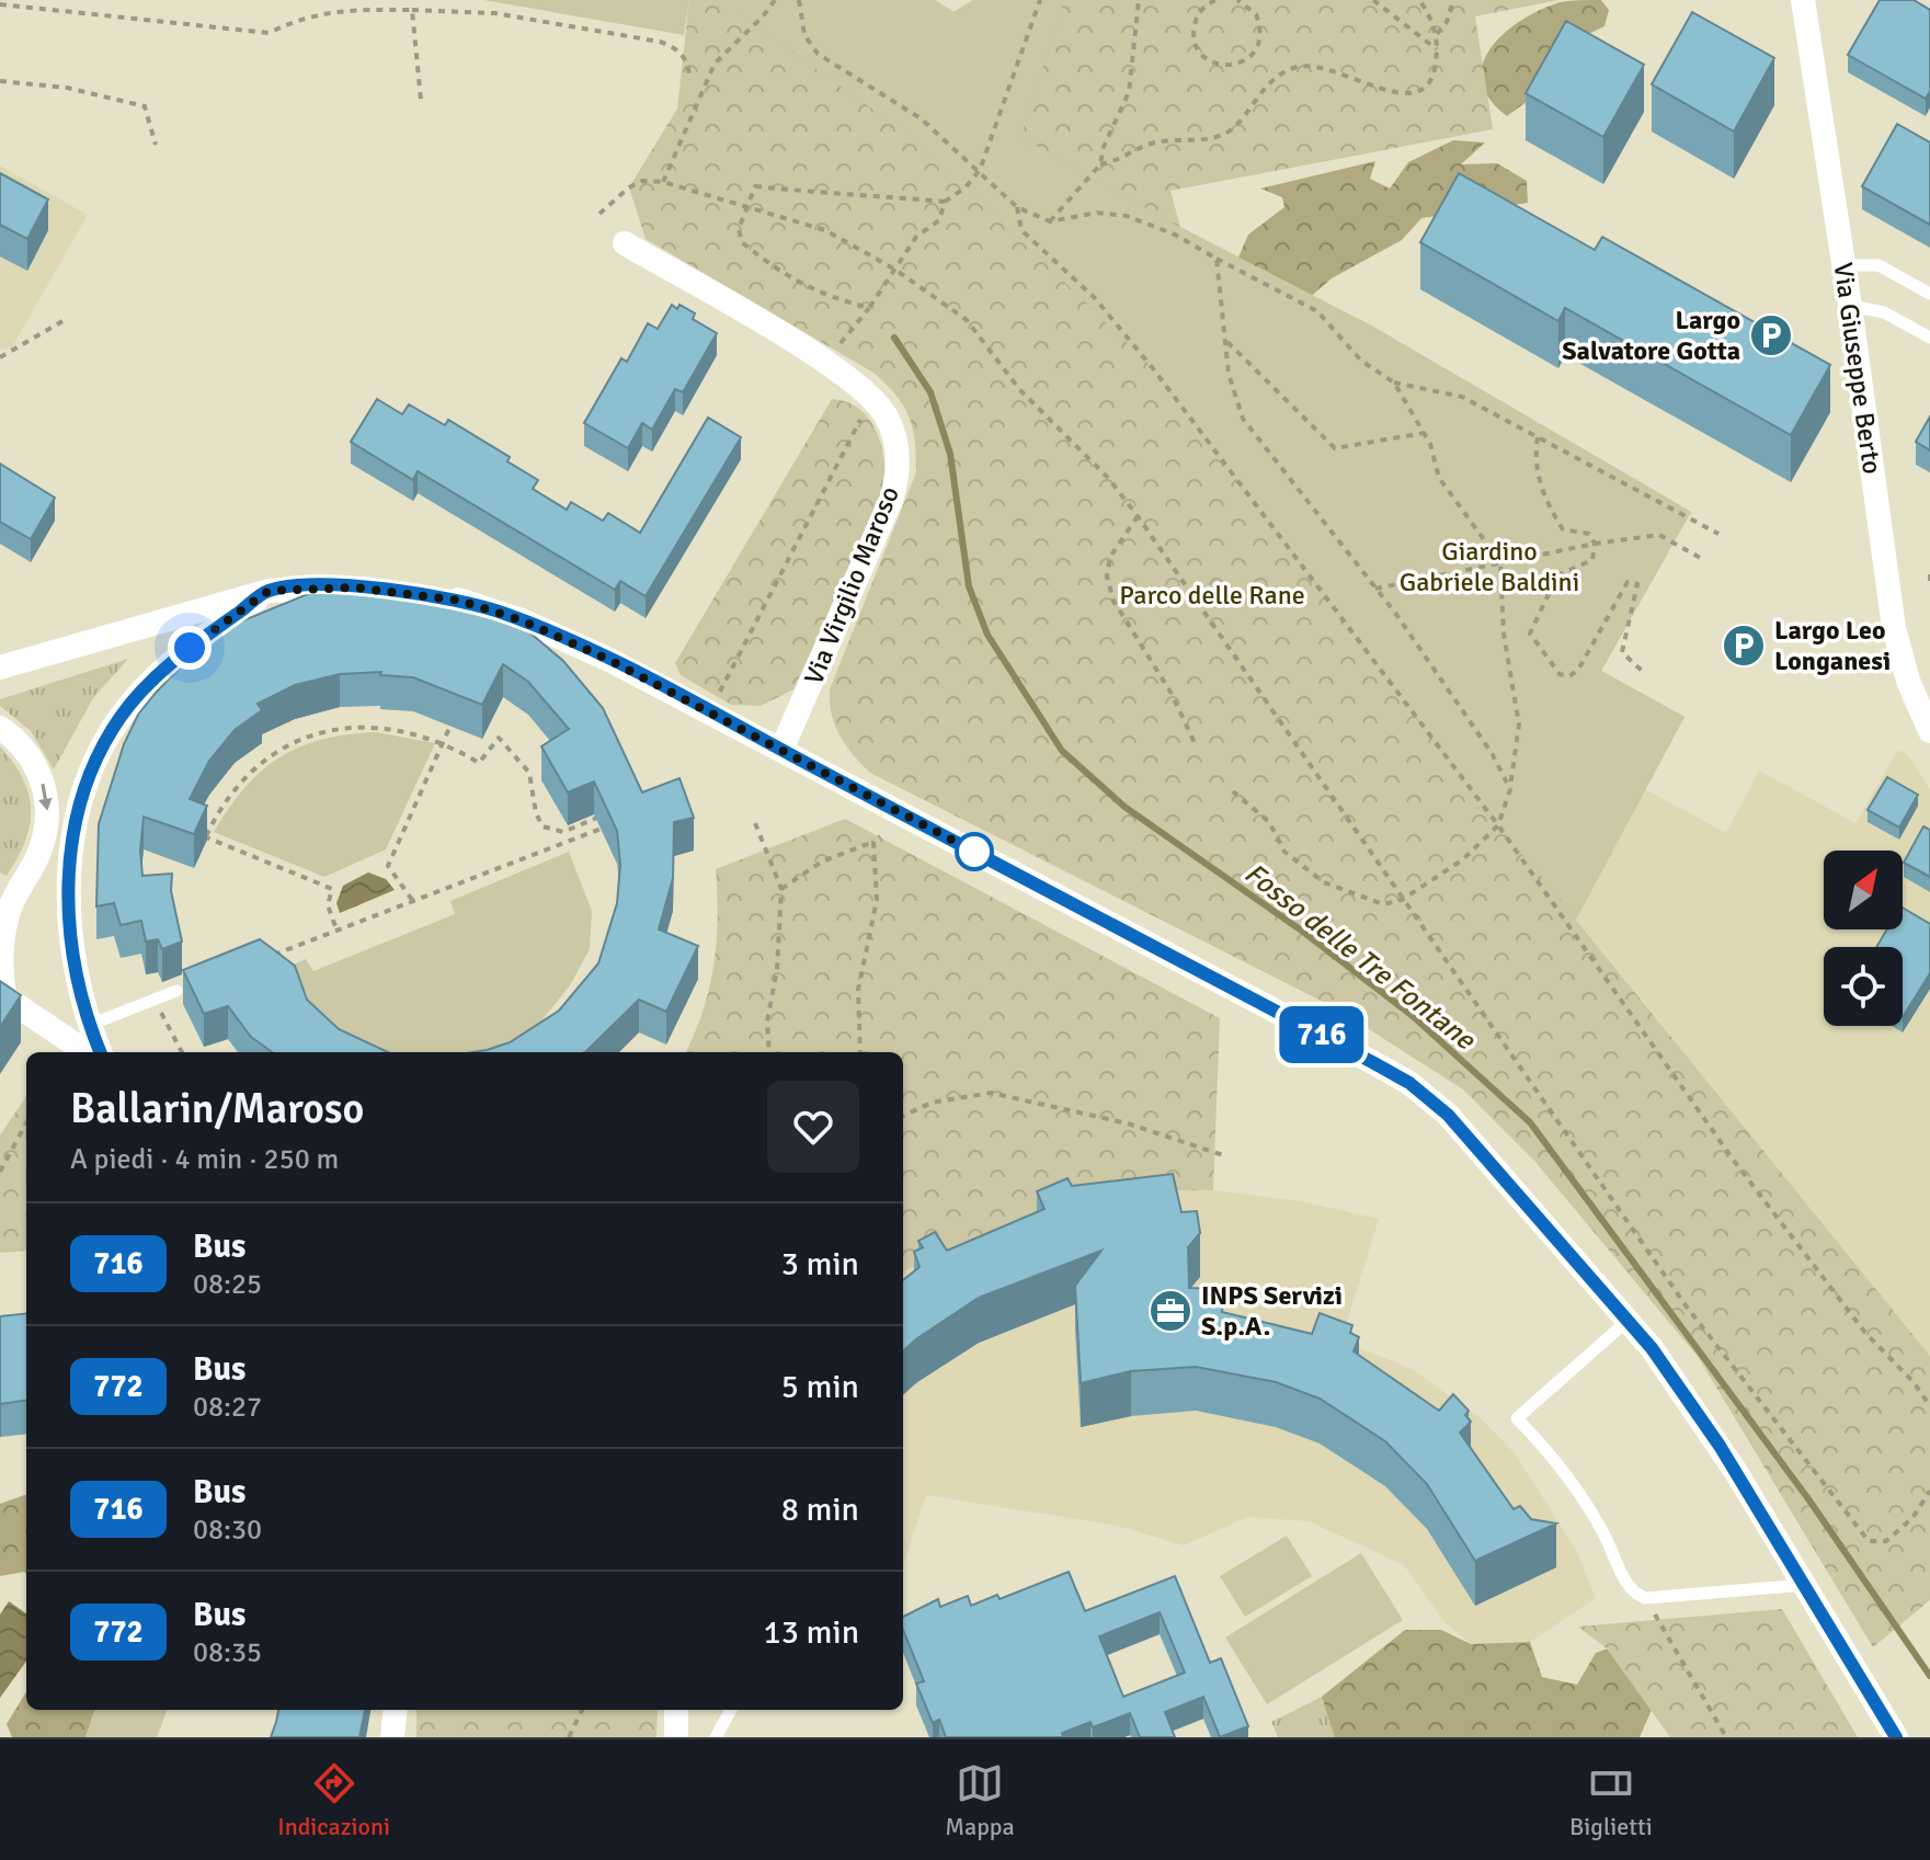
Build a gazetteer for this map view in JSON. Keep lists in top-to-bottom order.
{
  "streets": {
    "street": ["Via Giuseppe Berto", "Via Virgilio Maroso"]
  },
  "water": ["Fosso delle Tre Fontane"],
  "parks": ["Giardino Gabriele Baldini", "Parco delle Rane"],
  "places": {
    "parking": ["Largo Salvatore Gotta", "Largo Leo Longanesi"],
    "office": ["INPS Servizi S.p.A."]
  },
  "lines": ["bus line 716"],
  "north": "top right",
  "page": {
    "on_map": "716",
    "heading": ["Ballarin/Maroso", "A piedi · 4 min · 250 m"],
    "list": [
      {
        "mark": "716",
        "name": "Bus",
        "note": "08:25",
        "value": "3 min"
      },
      {
        "mark": "772",
        "name": "Bus",
        "note": "08:27",
        "value": "5 min"
      },
      {
        "mark": "716",
        "name": "Bus",
        "note": "08:30",
        "value": "8 min"
      },
      {
        "mark": "772",
        "name": "Bus",
        "note": "08:35",
        "value": "13 min"
      }
    ],
    "tabs": ["Indicazioni", "Mappa", "Biglietti"]
  }
}
